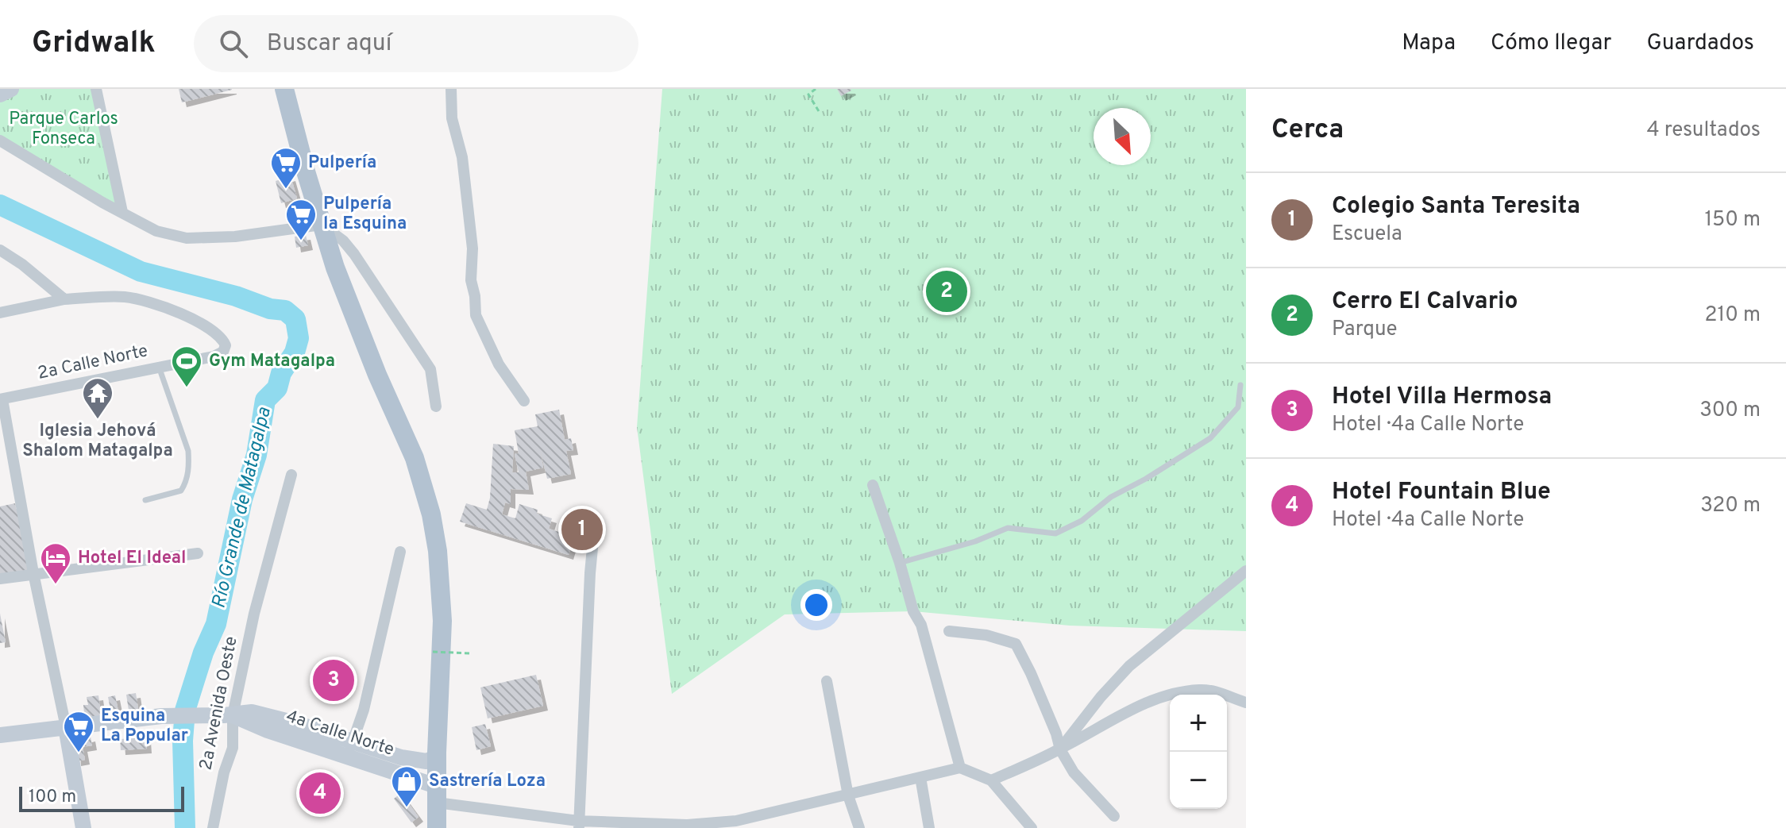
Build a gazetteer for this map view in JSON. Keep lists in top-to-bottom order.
{
  "streets": {
    "street": ["2a Calle Norte", "2a Avenida Oeste", "4a Calle Norte"]
  },
  "crossings": [
    ["2a Avenida Oeste", "4a Calle Norte"]
  ],
  "water": ["Río Grande de Matagalpa"],
  "parks": ["Parque Carlos Fonseca"],
  "places": {
    "supermarket": ["Pulpería", "Pulpería la Esquina", "Esquina La Popular"],
    "sports": ["Gym Matagalpa"],
    "temple": ["Iglesia Jehová Shalom Matagalpa"],
    "hotel": ["Hotel El Ideal"],
    "shop": ["Sastrería Loza"]
  },
  "scale_bar": "100 m",
  "north": "bottom right",
  "page": {
    "header": "Gridwalk",
    "search": "Buscar aquí",
    "nav": ["Mapa", "Cómo llegar", "Guardados"],
    "heading": ["Cerca", "4 resultados"],
    "list": [
      {
        "mark": "1",
        "name": "Colegio Santa Teresita",
        "note": "Escuela",
        "value": "150 m"
      },
      {
        "mark": "2",
        "name": "Cerro El Calvario",
        "note": "Parque",
        "value": "210 m"
      },
      {
        "mark": "3",
        "name": "Hotel Villa Hermosa",
        "note": "Hotel · 4a Calle Norte",
        "value": "300 m"
      },
      {
        "mark": "4",
        "name": "Hotel Fountain Blue",
        "note": "Hotel · 4a Calle Norte",
        "value": "320 m"
      }
    ],
    "pins": [
      "2",
      "1",
      "3",
      "4"
    ],
    "map_buttons": ["+", "−"],
    "scale": "100 m"
  }
}
